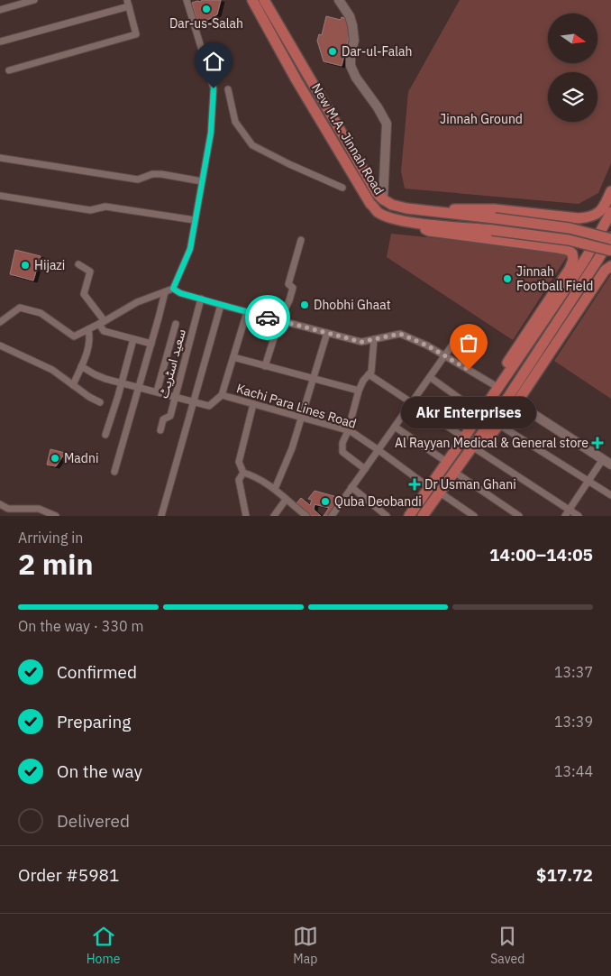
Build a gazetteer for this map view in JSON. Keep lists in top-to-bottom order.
{
  "streets": {
    "main road": ["New M.A. Jinnah Road"],
    "street": ["سعید اسٹریٹ", "Kachi Para Lines Road"]
  },
  "parks": ["Jinnah Ground"],
  "places": {
    "other": [
      "Dar-us-Salah",
      "Dar-ul-Falah",
      "Hijazi",
      "Jinnah Football Field",
      "Dhobhi Ghaat",
      "Akr Enterprises",
      "Madni",
      "Quba Deobandi"
    ],
    "health": ["Al Rayyan Medical & General store", "Dr Usman Ghani"]
  },
  "north": "right",
  "page": {
    "bubble": "Akr Enterprises",
    "heading": ["2 min", "Arriving in", "14:00–14:05"],
    "panel": ["Order #5981", "$17.72"],
    "bar": "On the way · 330 m",
    "list": [
      ["Confirmed", "13:37"],
      ["Preparing", "13:39"],
      ["On the way", "13:44"],
      "Delivered"
    ],
    "tabs": ["Home", "Map", "Saved"]
  }
}
